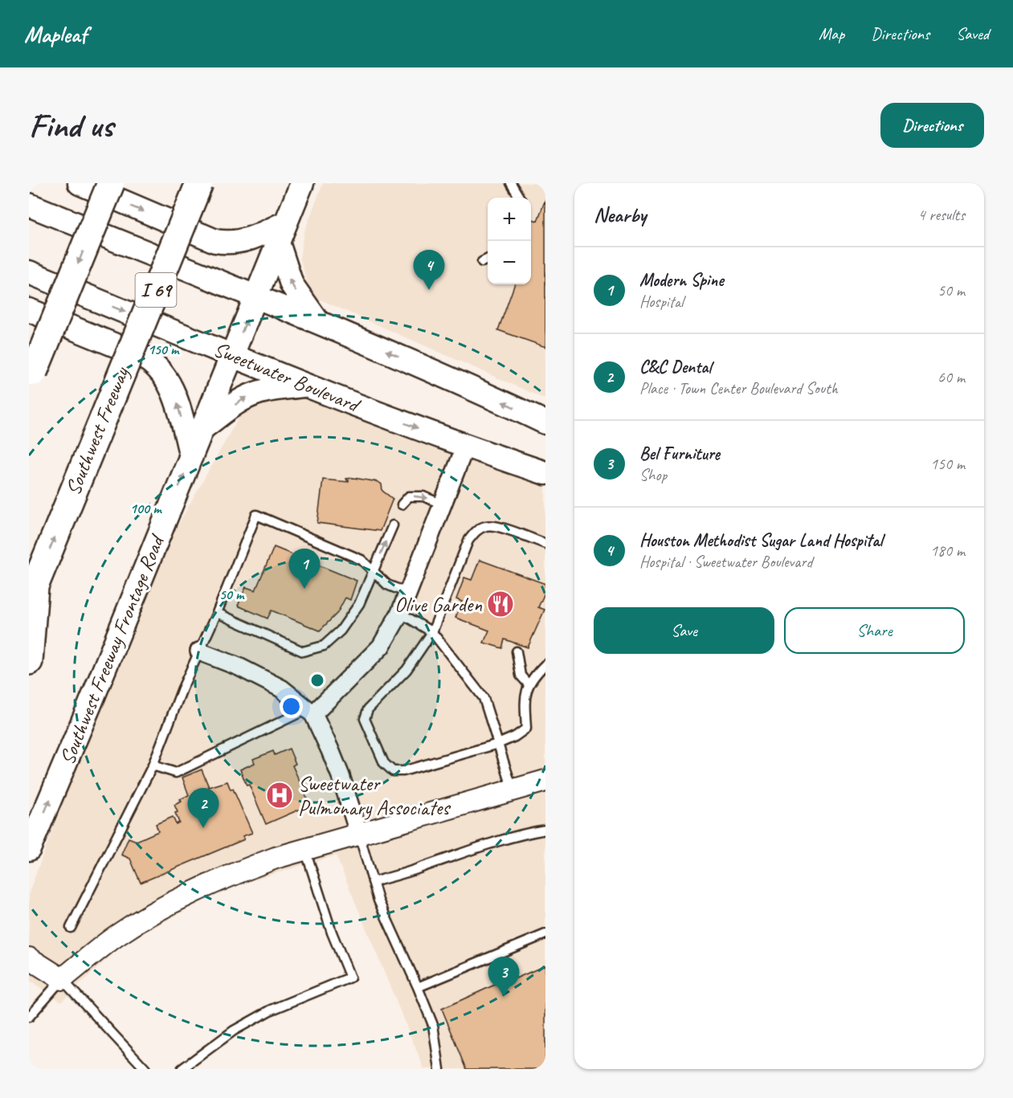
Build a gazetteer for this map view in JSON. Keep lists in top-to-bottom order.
{
  "streets": {
    "highway": ["I 69", "Southwest Freeway"],
    "main road": ["Sweetwater Boulevard", "Southwest Freeway Frontage Road"]
  },
  "crossings": [
    ["Sweetwater Boulevard", "Southwest Freeway Frontage Road"]
  ],
  "one_way": ["Southwest Freeway Frontage Road"],
  "places": {
    "restaurant": ["Olive Garden"],
    "hospital": ["Sweetwater Pulmonary Associates"]
  },
  "page": {
    "header": "Mapleaf",
    "nav": ["Map", "Directions", "Saved"],
    "buttons": [
      "Directions",
      ["Save", "Share"]
    ],
    "title": "Find us",
    "heading": ["Nearby", "4 results"],
    "map_buttons": ["+", "−"],
    "list": [
      {
        "mark": "1",
        "name": "Modern Spine",
        "note": "Hospital",
        "value": "50 m"
      },
      {
        "mark": "2",
        "name": "C&C Dental",
        "note": "Place · Town Center Boulevard South",
        "value": "60 m"
      },
      {
        "mark": "3",
        "name": "Bel Furniture",
        "note": "Shop",
        "value": "150 m"
      },
      {
        "mark": "4",
        "name": "Houston Methodist Sugar Land Hospital",
        "note": "Hospital · Sweetwater Boulevard",
        "value": "180 m"
      }
    ],
    "pins": [
      "4",
      "1",
      "2",
      "3"
    ]
  },
  "rings": ["150 m", "100 m", "50 m"]
}
